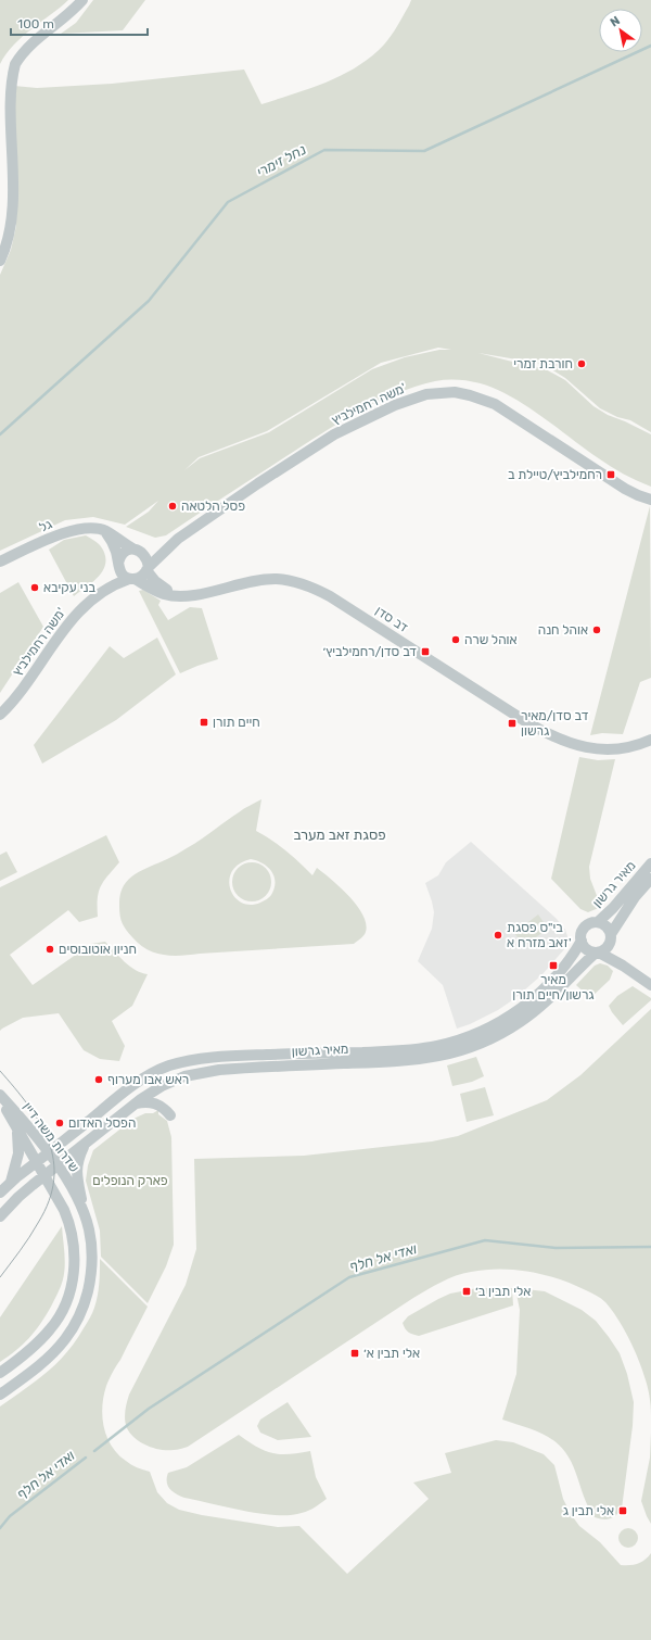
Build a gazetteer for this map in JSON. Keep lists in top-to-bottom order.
{
  "streets": {
    "street": [
      "משה רחמילביץ'",
      "גל",
      "דב סדן",
      "מאיר גרשון",
      "שדרות משה דיין"
    ]
  },
  "crossings": [
    ["משה רחמילביץ'", "גל"],
    ["משה רחמילביץ'", "דב סדן"],
    ["גל", "דב סדן"],
    ["מאיר גרשון", "שדרות משה דיין"]
  ],
  "districts": ["פסגת זאב מערב"],
  "water": ["נחל זימרי", "ואדי אל חלף"],
  "parks": ["פארק הנופלים"],
  "places": {
    "other": [
      "חורבת זמרי",
      "פסל הלטאה",
      "בני עקיבא",
      "אוהל חנה",
      "אוהל שרה",
      "בי\"ס פסגת זאב מזרח א'",
      "חניון אוטובוסים",
      "ראש אבו מערוף",
      "הפסל האדום"
    ],
    "transit": [
      "רחמילביץ/טיילת ב",
      "דב סדן/רחמילביץ׳",
      "חיים תורן",
      "דב סדן/מאיר גרשון",
      "מאיר גרשון/חיים תורן",
      "אלי תבין ב׳",
      "אלי תבין א׳",
      "אלי תבין ג"
    ]
  },
  "scale_bar": "100 m",
  "north": "top left"
}
